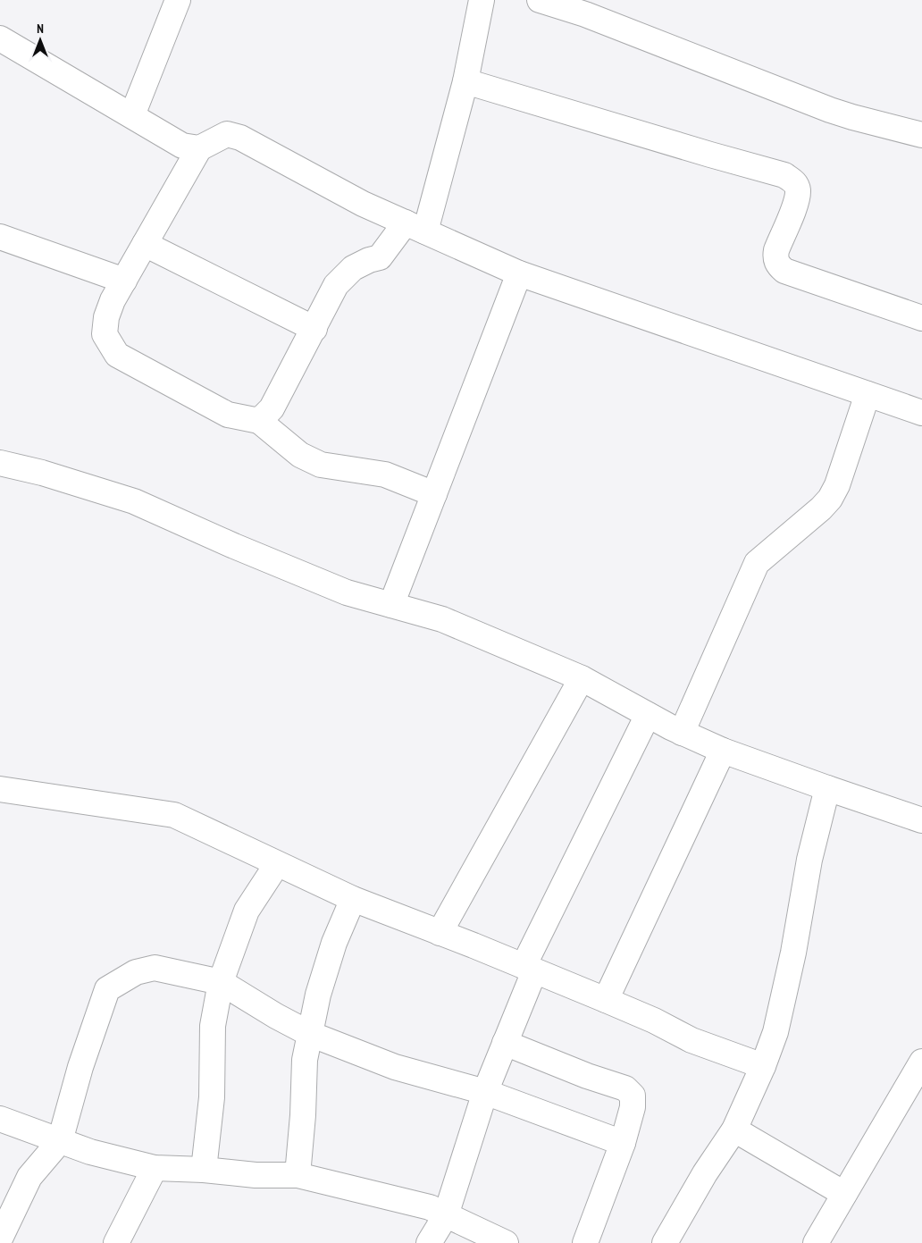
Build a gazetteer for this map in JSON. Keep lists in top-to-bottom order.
{
  "north": "top"
}
